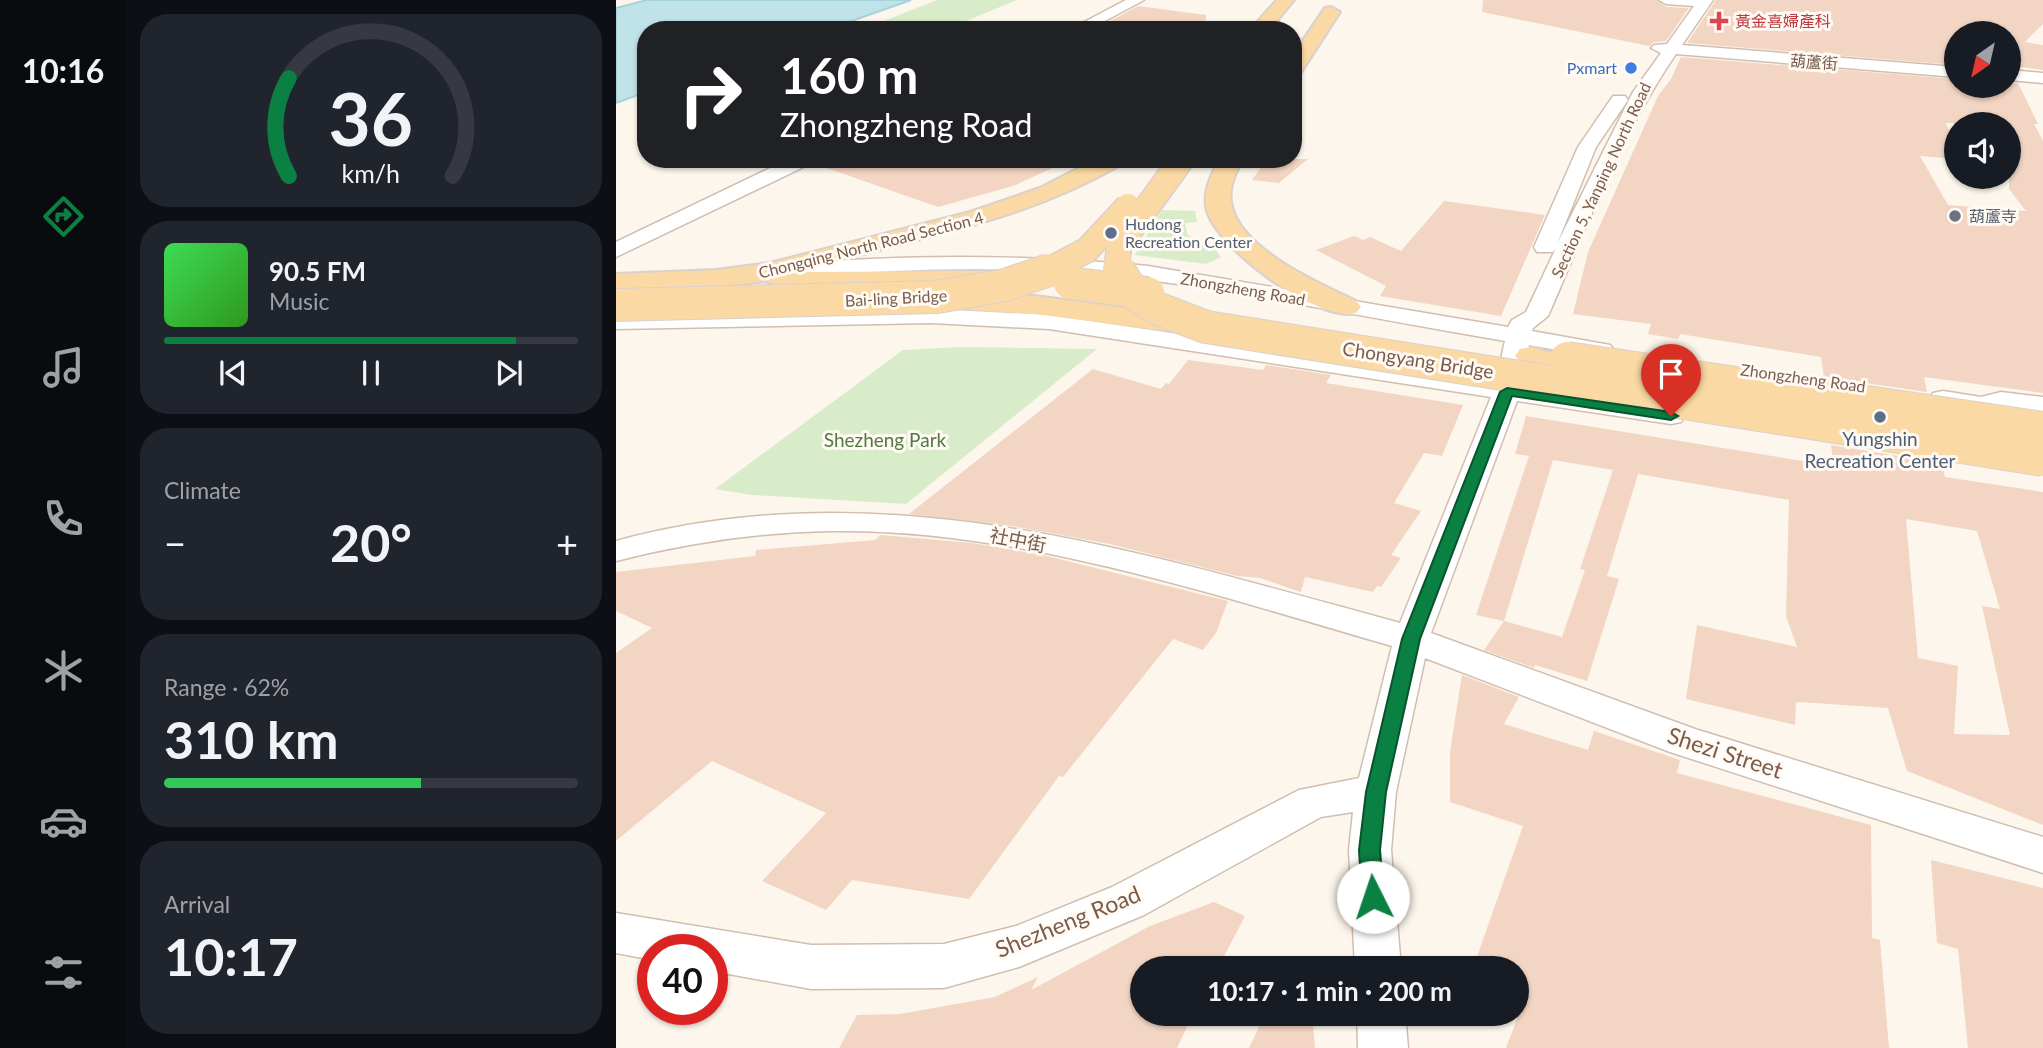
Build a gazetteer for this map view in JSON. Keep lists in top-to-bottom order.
{
  "streets": {
    "main road": ["Chongqing North Road Section 4", "Bai-ling Bridge", "Chongyang Bridge"],
    "street": [
      "葫蘆街",
      "Section 5, Yanping North Road",
      "Zhongzheng Road",
      "社中街",
      "Shezi Street",
      "Shezheng Road"
    ]
  },
  "crossings": [
    ["葫蘆街", "Section 5, Yanping North Road"],
    ["Section 5, Yanping North Road", "Zhongzheng Road"],
    ["Section 5, Yanping North Road", "Chongyang Bridge"],
    ["Chongqing North Road Section 4", "Zhongzheng Road"],
    ["Chongqing North Road Section 4", "Chongyang Bridge"],
    ["Zhongzheng Road", "Chongyang Bridge"],
    ["Bai-ling Bridge", "Chongyang Bridge"],
    ["社中街", "Shezi Street"]
  ],
  "parks": ["Shezheng Park"],
  "places": {
    "health": ["黃金喜婦產科"],
    "other": [
      "Pxmart",
      "葫蘆寺",
      "Hudong Recreation Center",
      "Yungshin Recreation Center"
    ]
  },
  "north": "bottom left",
  "page": {
    "tabs": "10:16",
    "turn": ["160 m", "Zhongzheng Road"],
    "song": ["90.5 FM", "Music"],
    "tile": [
      "Climate",
      ["Range · 62%", "310 km"],
      ["Arrival", "10:17"]
    ],
    "heat": ["−", "20°", "+"],
    "limit": "40",
    "trip": "10:17 · 1 min · 200 m",
    "gauge": ["36", "km/h"]
  }
}
